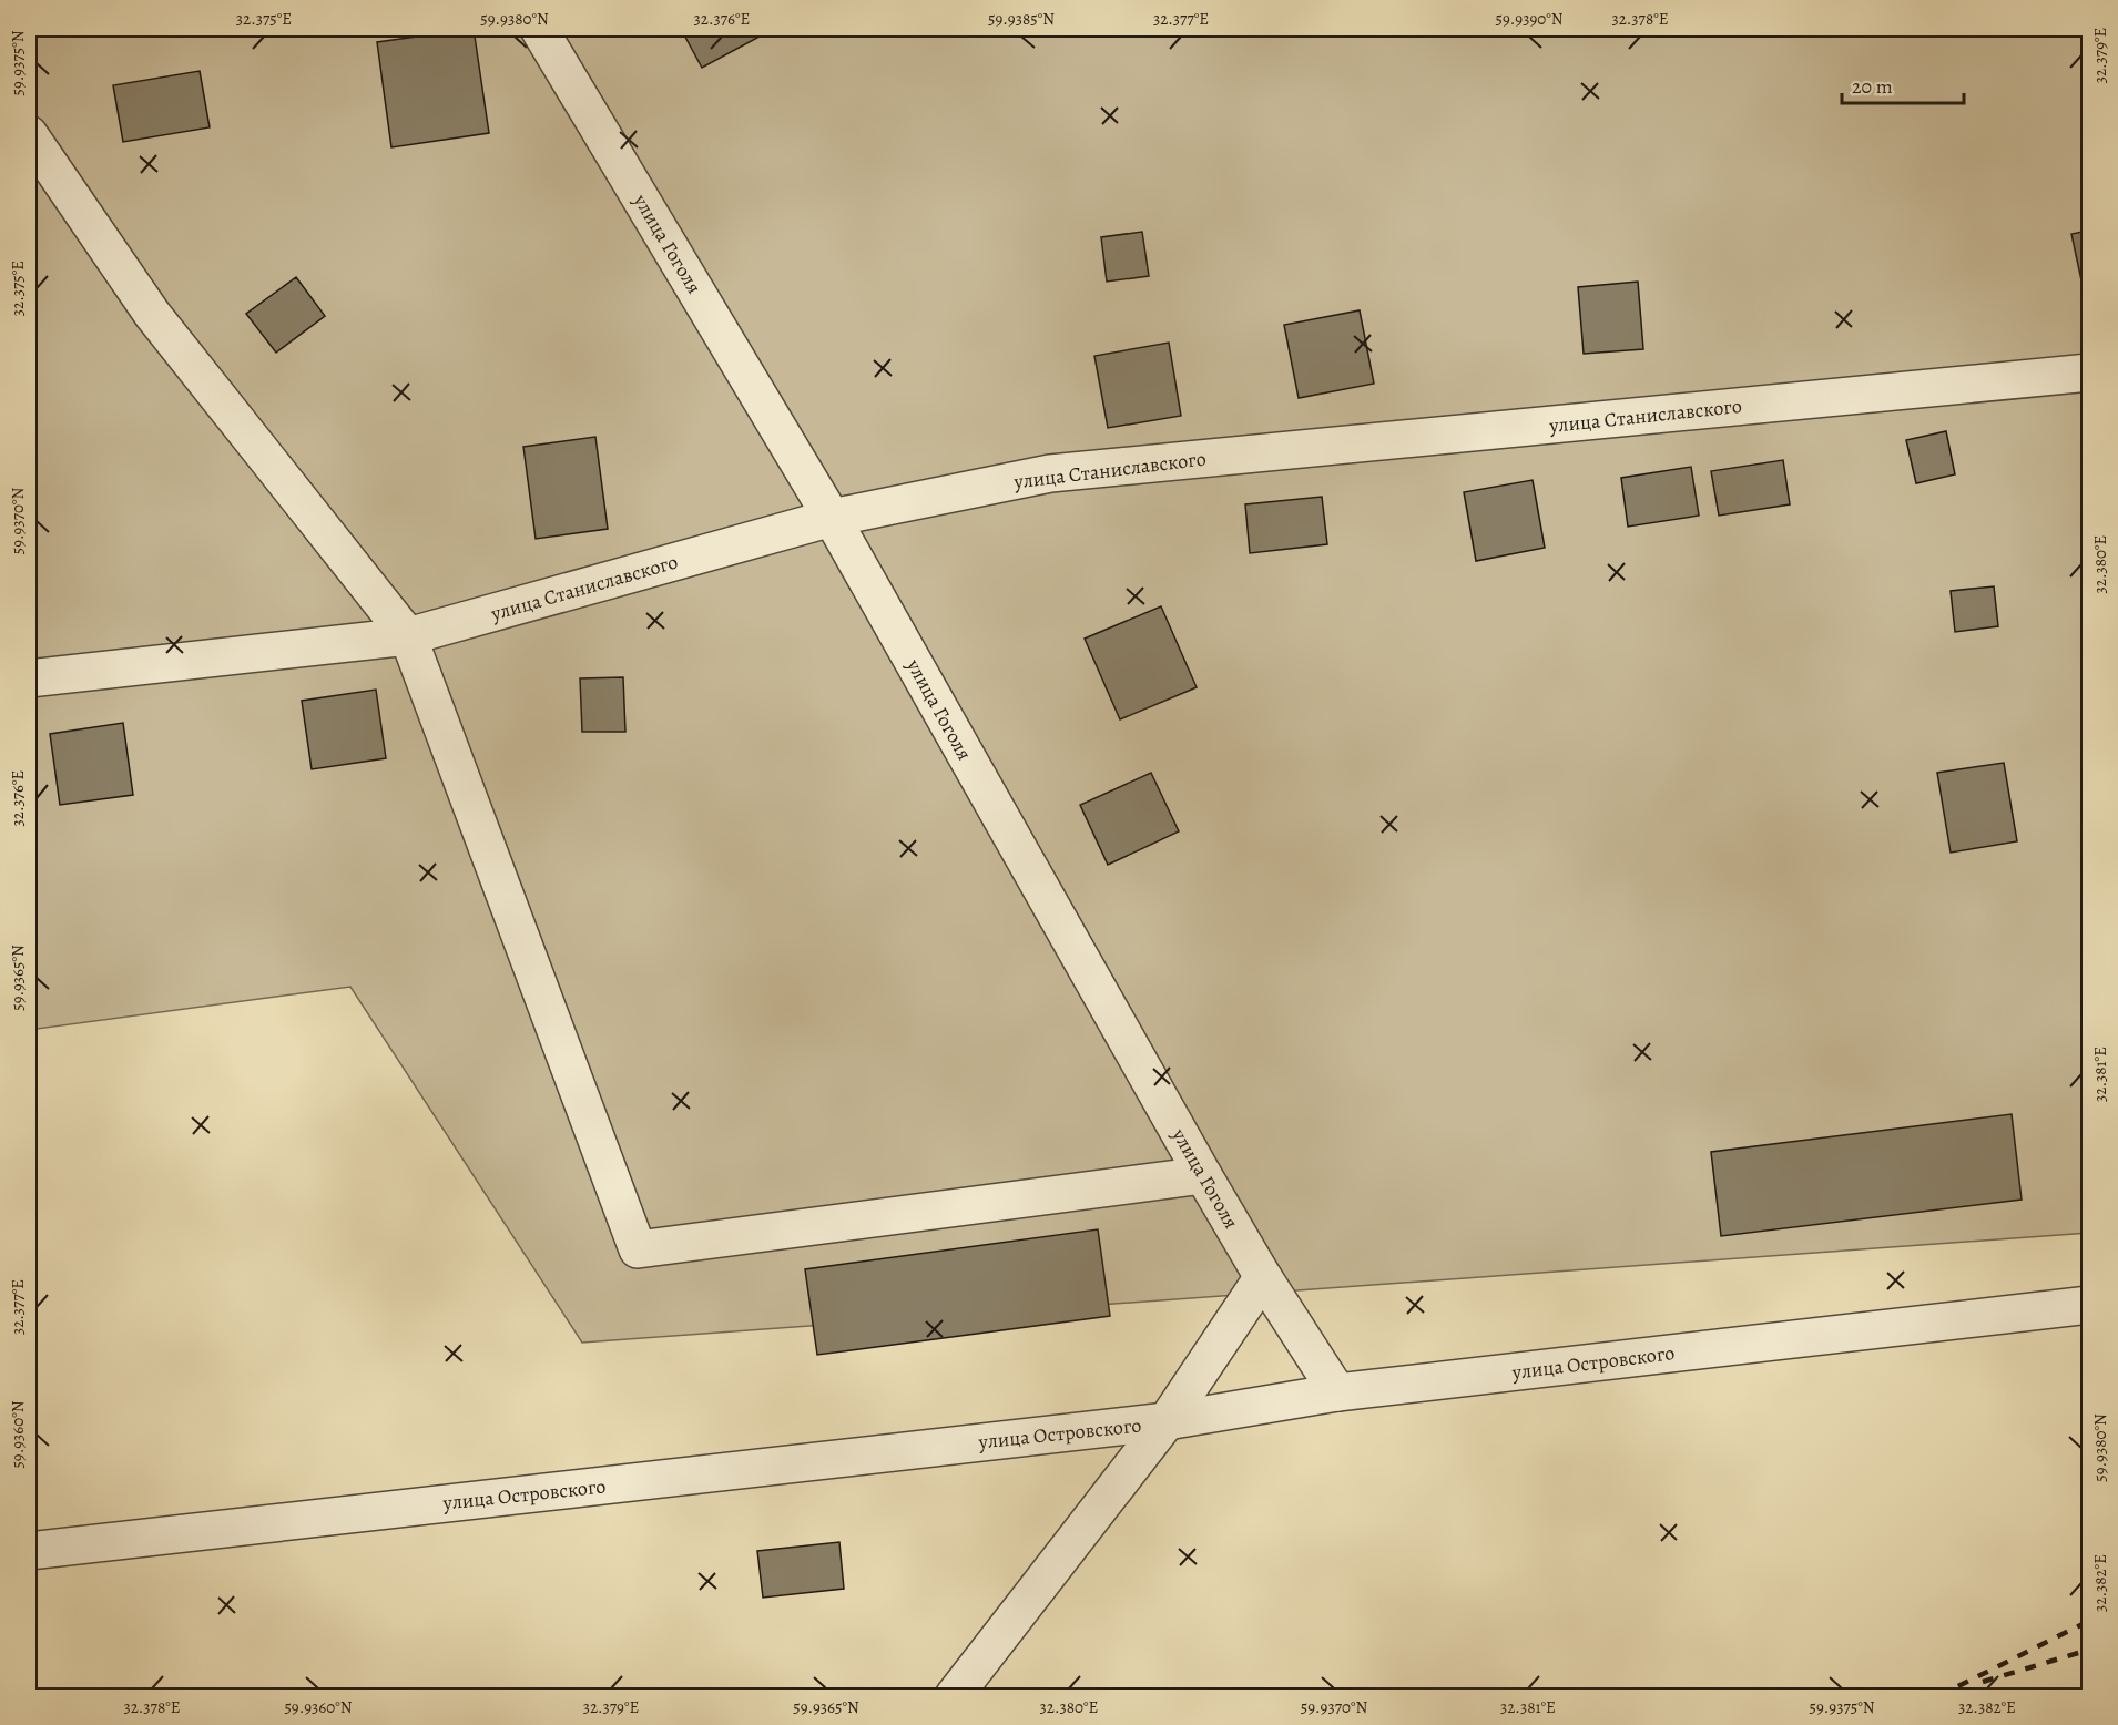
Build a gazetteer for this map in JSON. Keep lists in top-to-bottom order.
{
  "streets": {
    "street": ["улица Гоголя", "улица Станиславского", "улица Островского"]
  },
  "crossings": [
    ["улица Гоголя", "улица Станиславского"],
    ["улица Гоголя", "улица Островского"]
  ],
  "scale_bar": "20 m",
  "coordinates": [
    "32.375°E",
    "59.9380°N",
    "32.376°E",
    "59.9385°N",
    "32.377°E",
    "59.9390°N",
    "32.378°E",
    "32.379°E",
    "59.9375°N",
    "59.9370°N",
    "32.380°E",
    "59.9365°N",
    "32.381°E",
    "59.9360°N",
    "32.382°E"
  ]
}
